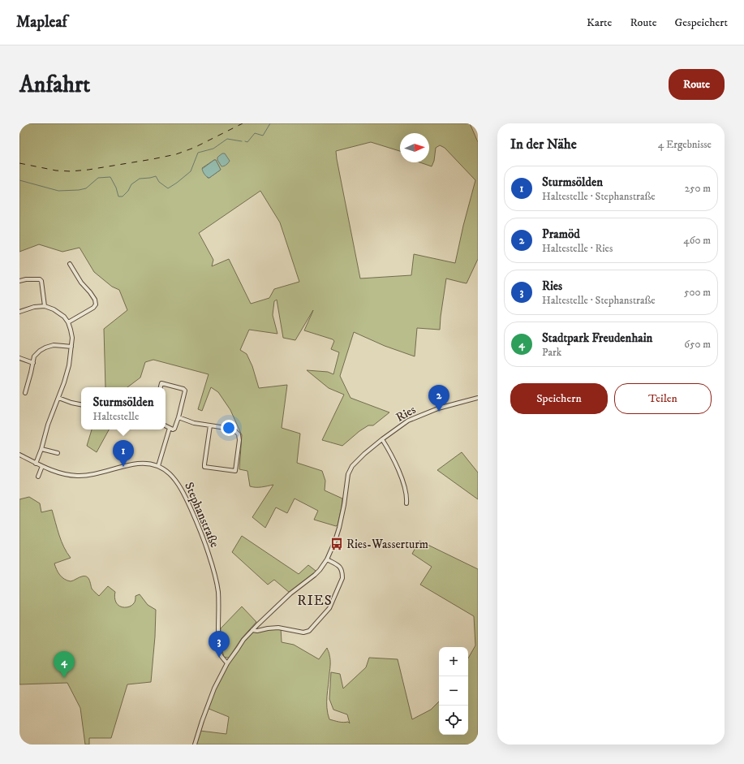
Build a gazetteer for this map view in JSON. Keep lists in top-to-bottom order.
{
  "streets": {
    "street": ["Ries", "Stephanstraße"]
  },
  "crossings": [
    ["Ries", "Stephanstraße"]
  ],
  "districts": ["RIES"],
  "places": {
    "bus stop": ["Ries-Wasserturm"]
  },
  "north": "right",
  "page": {
    "header": "Mapleaf",
    "nav": ["Karte", "Route", "Gespeichert"],
    "buttons": [
      "Route",
      ["Speichern", "Teilen"]
    ],
    "title": "Anfahrt",
    "heading": ["In der Nähe", "4 Ergebnisse"],
    "list": [
      {
        "mark": "1",
        "name": "Sturmsölden",
        "note": "Haltestelle · Stephanstraße",
        "value": "250 m"
      },
      {
        "mark": "2",
        "name": "Pramöd",
        "note": "Haltestelle · Ries",
        "value": "460 m"
      },
      {
        "mark": "3",
        "name": "Ries",
        "note": "Haltestelle · Stephanstraße",
        "value": "500 m"
      },
      {
        "mark": "4",
        "name": "Stadtpark Freudenhain",
        "note": "Park",
        "value": "650 m"
      }
    ],
    "pins": [
      "2",
      "1",
      "3",
      "4"
    ],
    "popup": ["Sturmsölden", "Haltestelle"],
    "map_buttons": ["+", "−"]
  }
}
